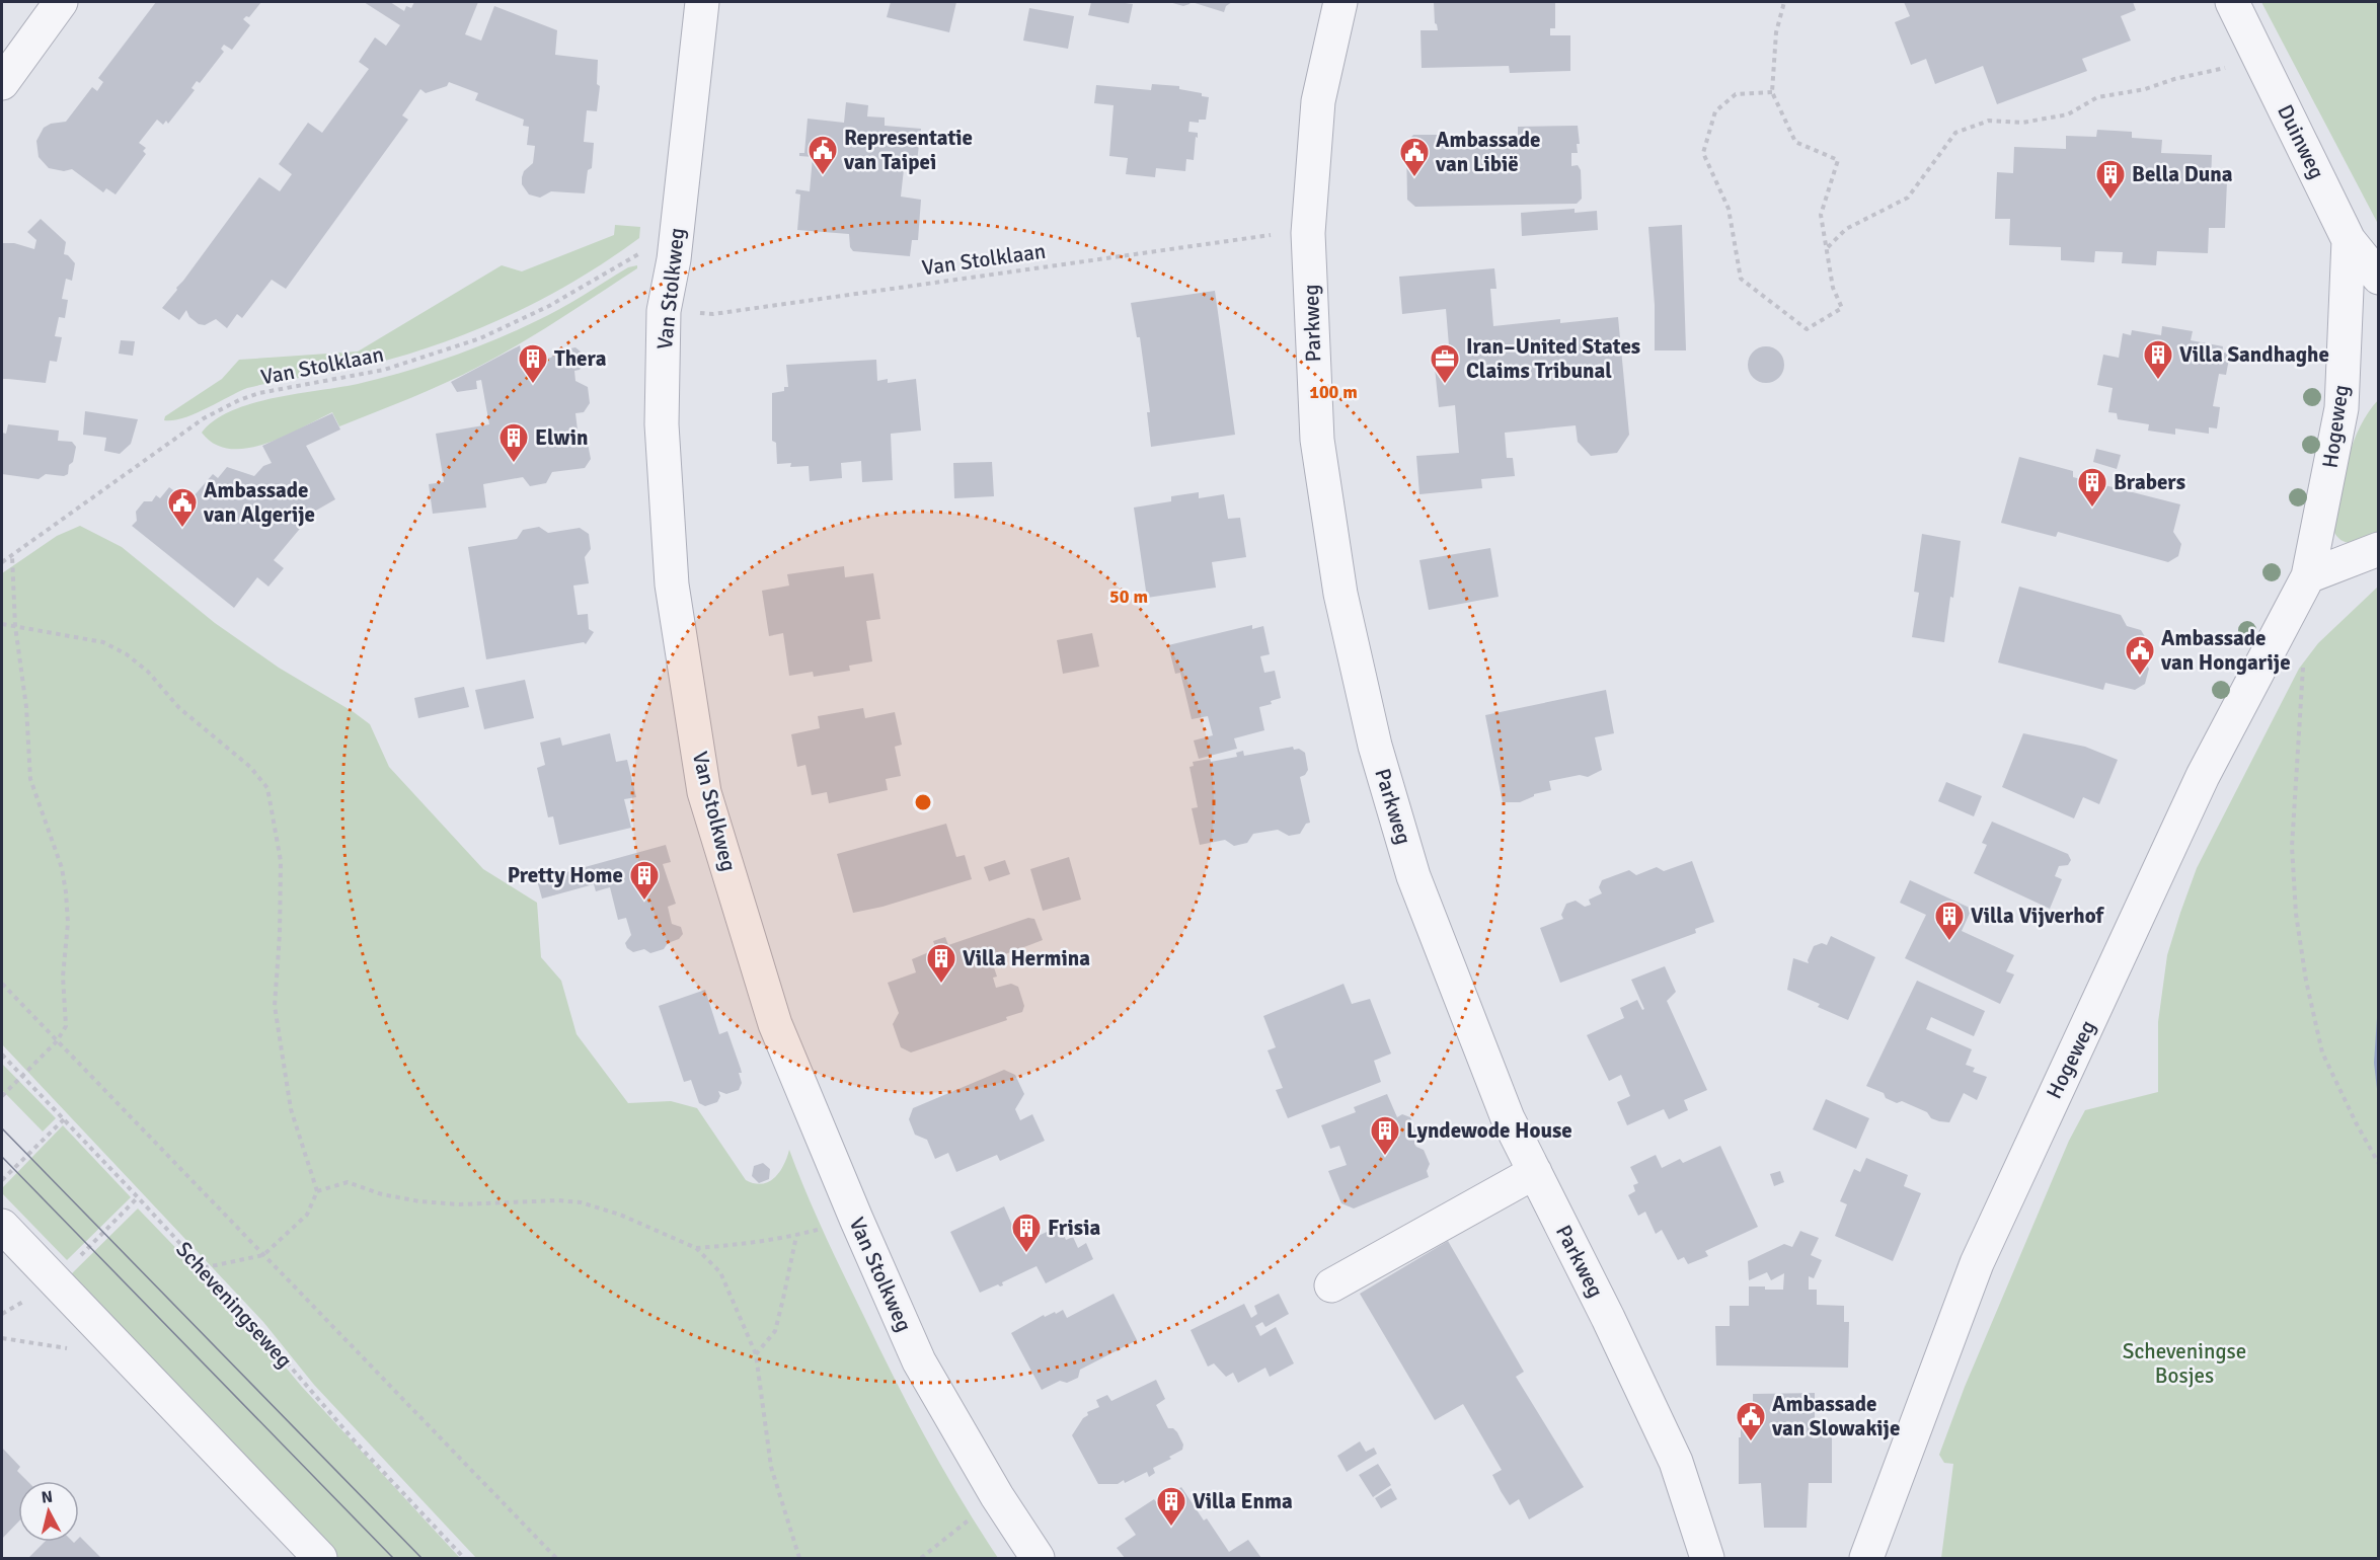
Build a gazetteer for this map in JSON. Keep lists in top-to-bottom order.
{
  "streets": {
    "street": [
      "Duinweg",
      "Van Stolkweg",
      "Parkweg",
      "Hogeweg"
    ],
    "path": ["Van Stolklaan", "Scheveningseweg"]
  },
  "crossings": [
    ["Duinweg", "Hogeweg"],
    ["Van Stolklaan", "Van Stolkweg"],
    ["Van Stolklaan", "Parkweg"]
  ],
  "parks": ["Scheveningse Bosjes"],
  "places": {
    "public building": [
      "Representatie van Taipei",
      "Ambassade van Libië",
      "Ambassade van Algerije",
      "Ambassade van Hongarije",
      "Ambassade van Slowakije"
    ],
    "building": [
      "Bella Duna",
      "Villa Sandhaghe",
      "Thera",
      "Elwin",
      "Brabers",
      "Pretty Home",
      "Villa Vijverhof",
      "Villa Hermina",
      "Lyndewode House",
      "Frisia",
      "Villa Enma"
    ],
    "office": ["Iran–United States Claims Tribunal"]
  },
  "north": "top",
  "rings": ["100 m", "50 m"]
}
